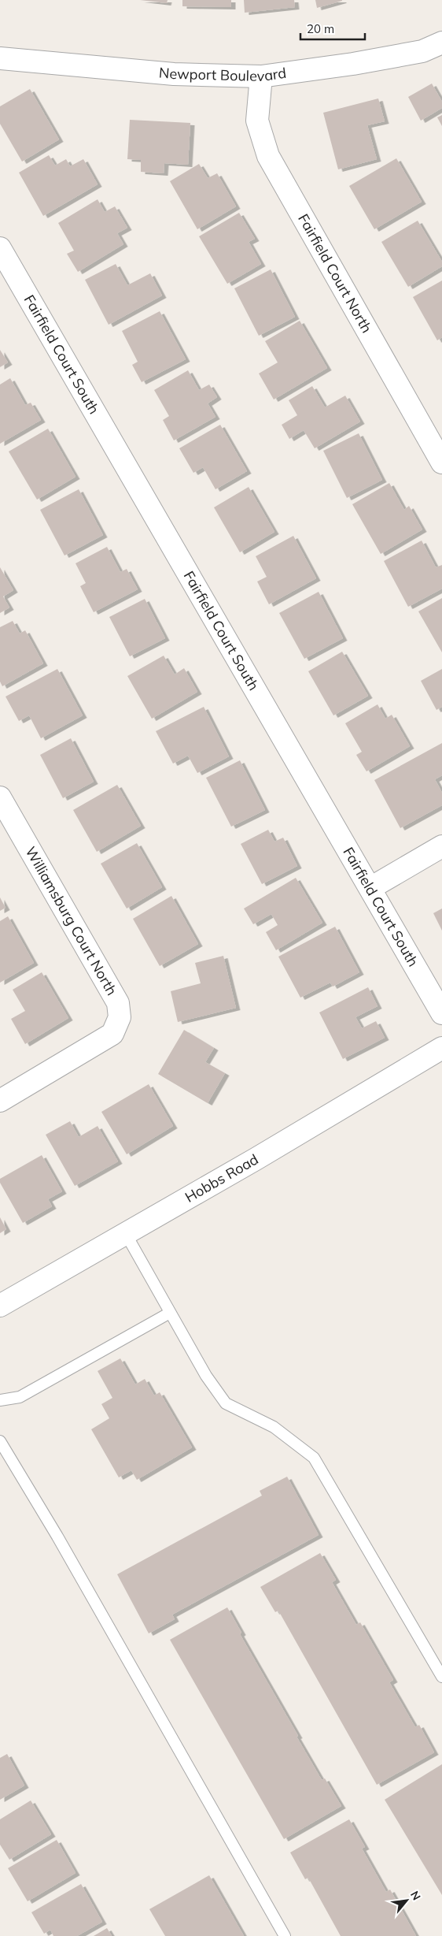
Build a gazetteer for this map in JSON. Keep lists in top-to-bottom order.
{
  "streets": {
    "street": [
      "Newport Boulevard",
      "Fairfield Court North",
      "Fairfield Court South",
      "Williamsburg Court North",
      "Hobbs Road"
    ]
  },
  "crossings": [
    ["Newport Boulevard", "Fairfield Court North"]
  ],
  "scale_bar": "20 m",
  "north": "top right"
}
